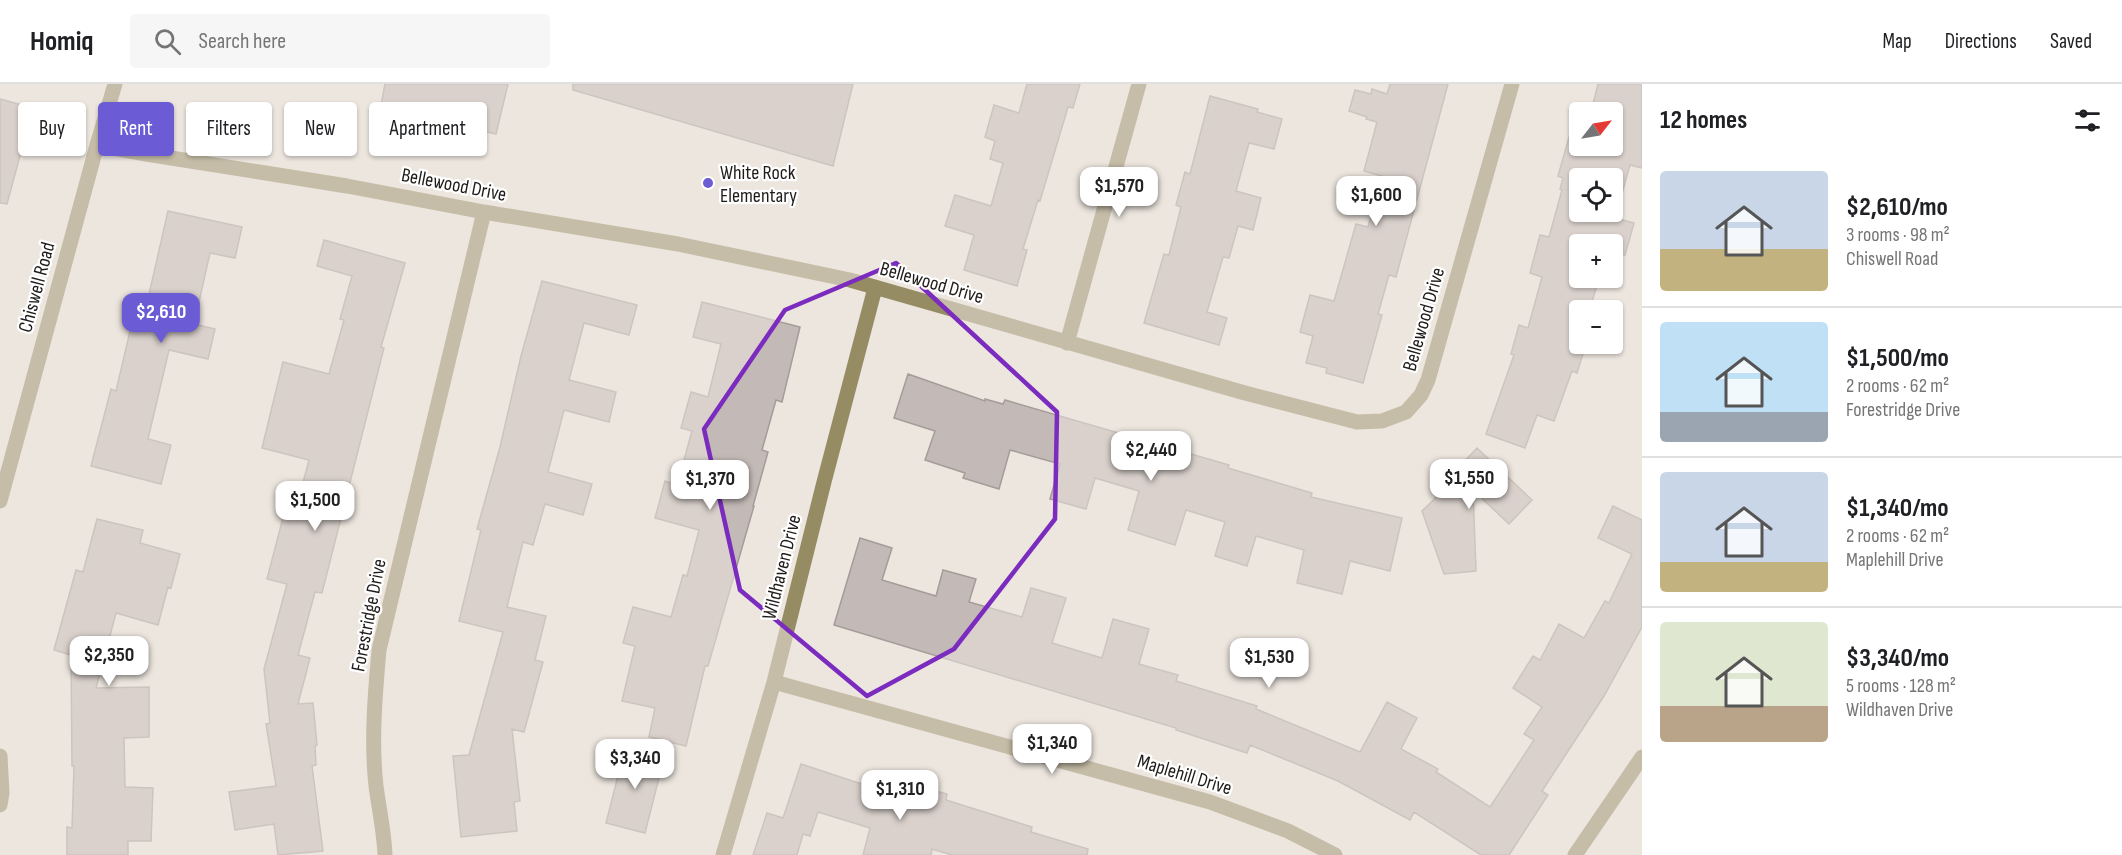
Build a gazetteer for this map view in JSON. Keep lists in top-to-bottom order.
{
  "streets": {
    "street": [
      "Bellewood Drive",
      "Chiswell Road",
      "Wildhaven Drive",
      "Forestridge Drive",
      "Maplehill Drive"
    ]
  },
  "crossings": [
    ["Bellewood Drive", "Chiswell Road"],
    ["Bellewood Drive", "Wildhaven Drive"],
    ["Bellewood Drive", "Forestridge Drive"],
    ["Wildhaven Drive", "Maplehill Drive"]
  ],
  "places": ["White Rock Elementary"],
  "north": "top right",
  "page": {
    "header": "Homiq",
    "search": "Search here",
    "nav": ["Map", "Directions", "Saved"],
    "heading": "12 homes",
    "map_buttons": ["+", "−"],
    "chip": [
      "Buy",
      "Rent",
      "Filters",
      "New",
      "Apartment"
    ],
    "list": [
      {
        "name": "$2,610/mo",
        "note": "3 rooms · 98 m² · Chiswell Road"
      },
      {
        "name": "$1,500/mo",
        "note": "2 rooms · 62 m² · Forestridge Drive"
      },
      {
        "name": "$1,340/mo",
        "note": "2 rooms · 62 m² · Maplehill Drive"
      },
      {
        "name": "$3,340/mo",
        "note": "5 rooms · 128 m² · Wildhaven Drive"
      }
    ],
    "price": [
      "$1,570",
      "$1,600",
      "$2,610",
      "$2,440",
      "$1,550",
      "$1,370",
      "$1,500",
      "$2,350",
      "$1,530",
      "$1,340",
      "$3,340",
      "$1,310"
    ]
  }
}
